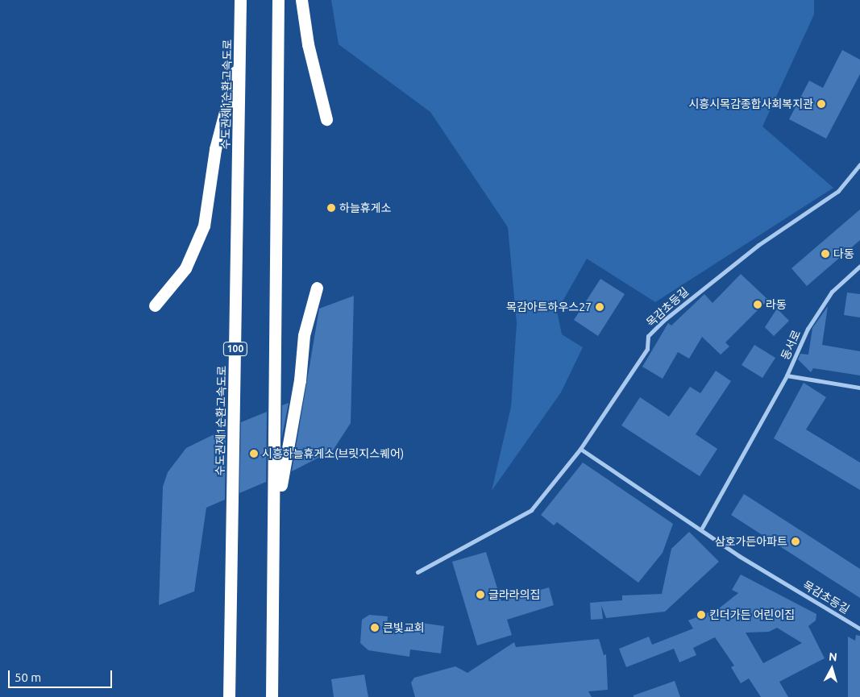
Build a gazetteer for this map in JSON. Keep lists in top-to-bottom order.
{
  "streets": {
    "highway": ["수도권제1순환고속도로", "100"],
    "street": ["목감초등길", "동서로"]
  },
  "places": [
    "시흥시목감종합사회복지관",
    "하늘휴게소",
    "다동",
    "라동",
    "목감아트하우스27",
    "시흥하늘휴게소(브릿지스퀘어)",
    "삼호가든아파트",
    "글라라의집",
    "킨더가든 어린이집",
    "큰빛교회"
  ],
  "scale_bar": "50 m",
  "north": "top"
}
